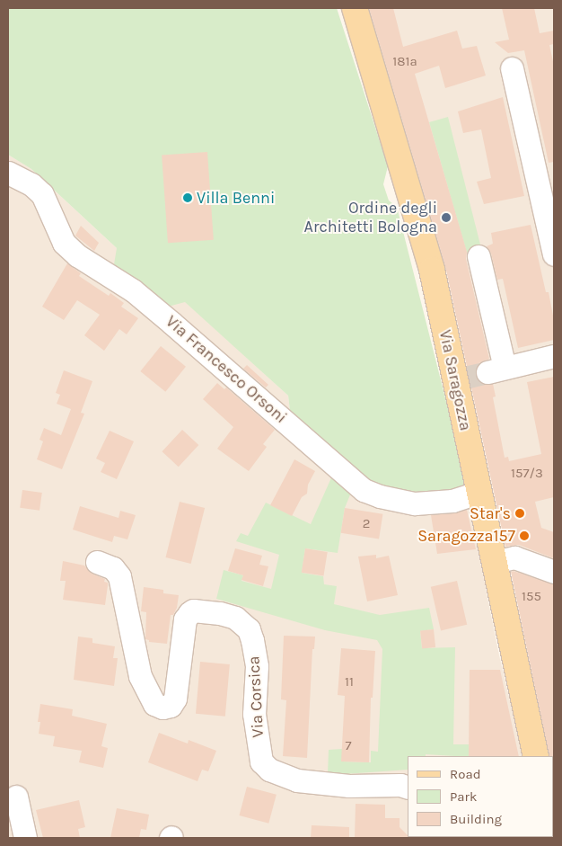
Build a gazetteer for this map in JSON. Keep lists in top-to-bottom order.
{
  "streets": {
    "main road": ["Via Saragozza"],
    "street": ["Via Francesco Orsoni", "Via Corsica"]
  },
  "crossings": [
    ["Via Francesco Orsoni", "Via Saragozza"]
  ],
  "places": [
    "Villa Benni",
    "Ordine degli Architetti Bologna",
    "Star's",
    "Saragozza157"
  ],
  "house_numbers": [
    "181a",
    "157/3",
    "2",
    "155",
    "11",
    "7"
  ],
  "legend": ["Road", "Park", "Building"]
}
